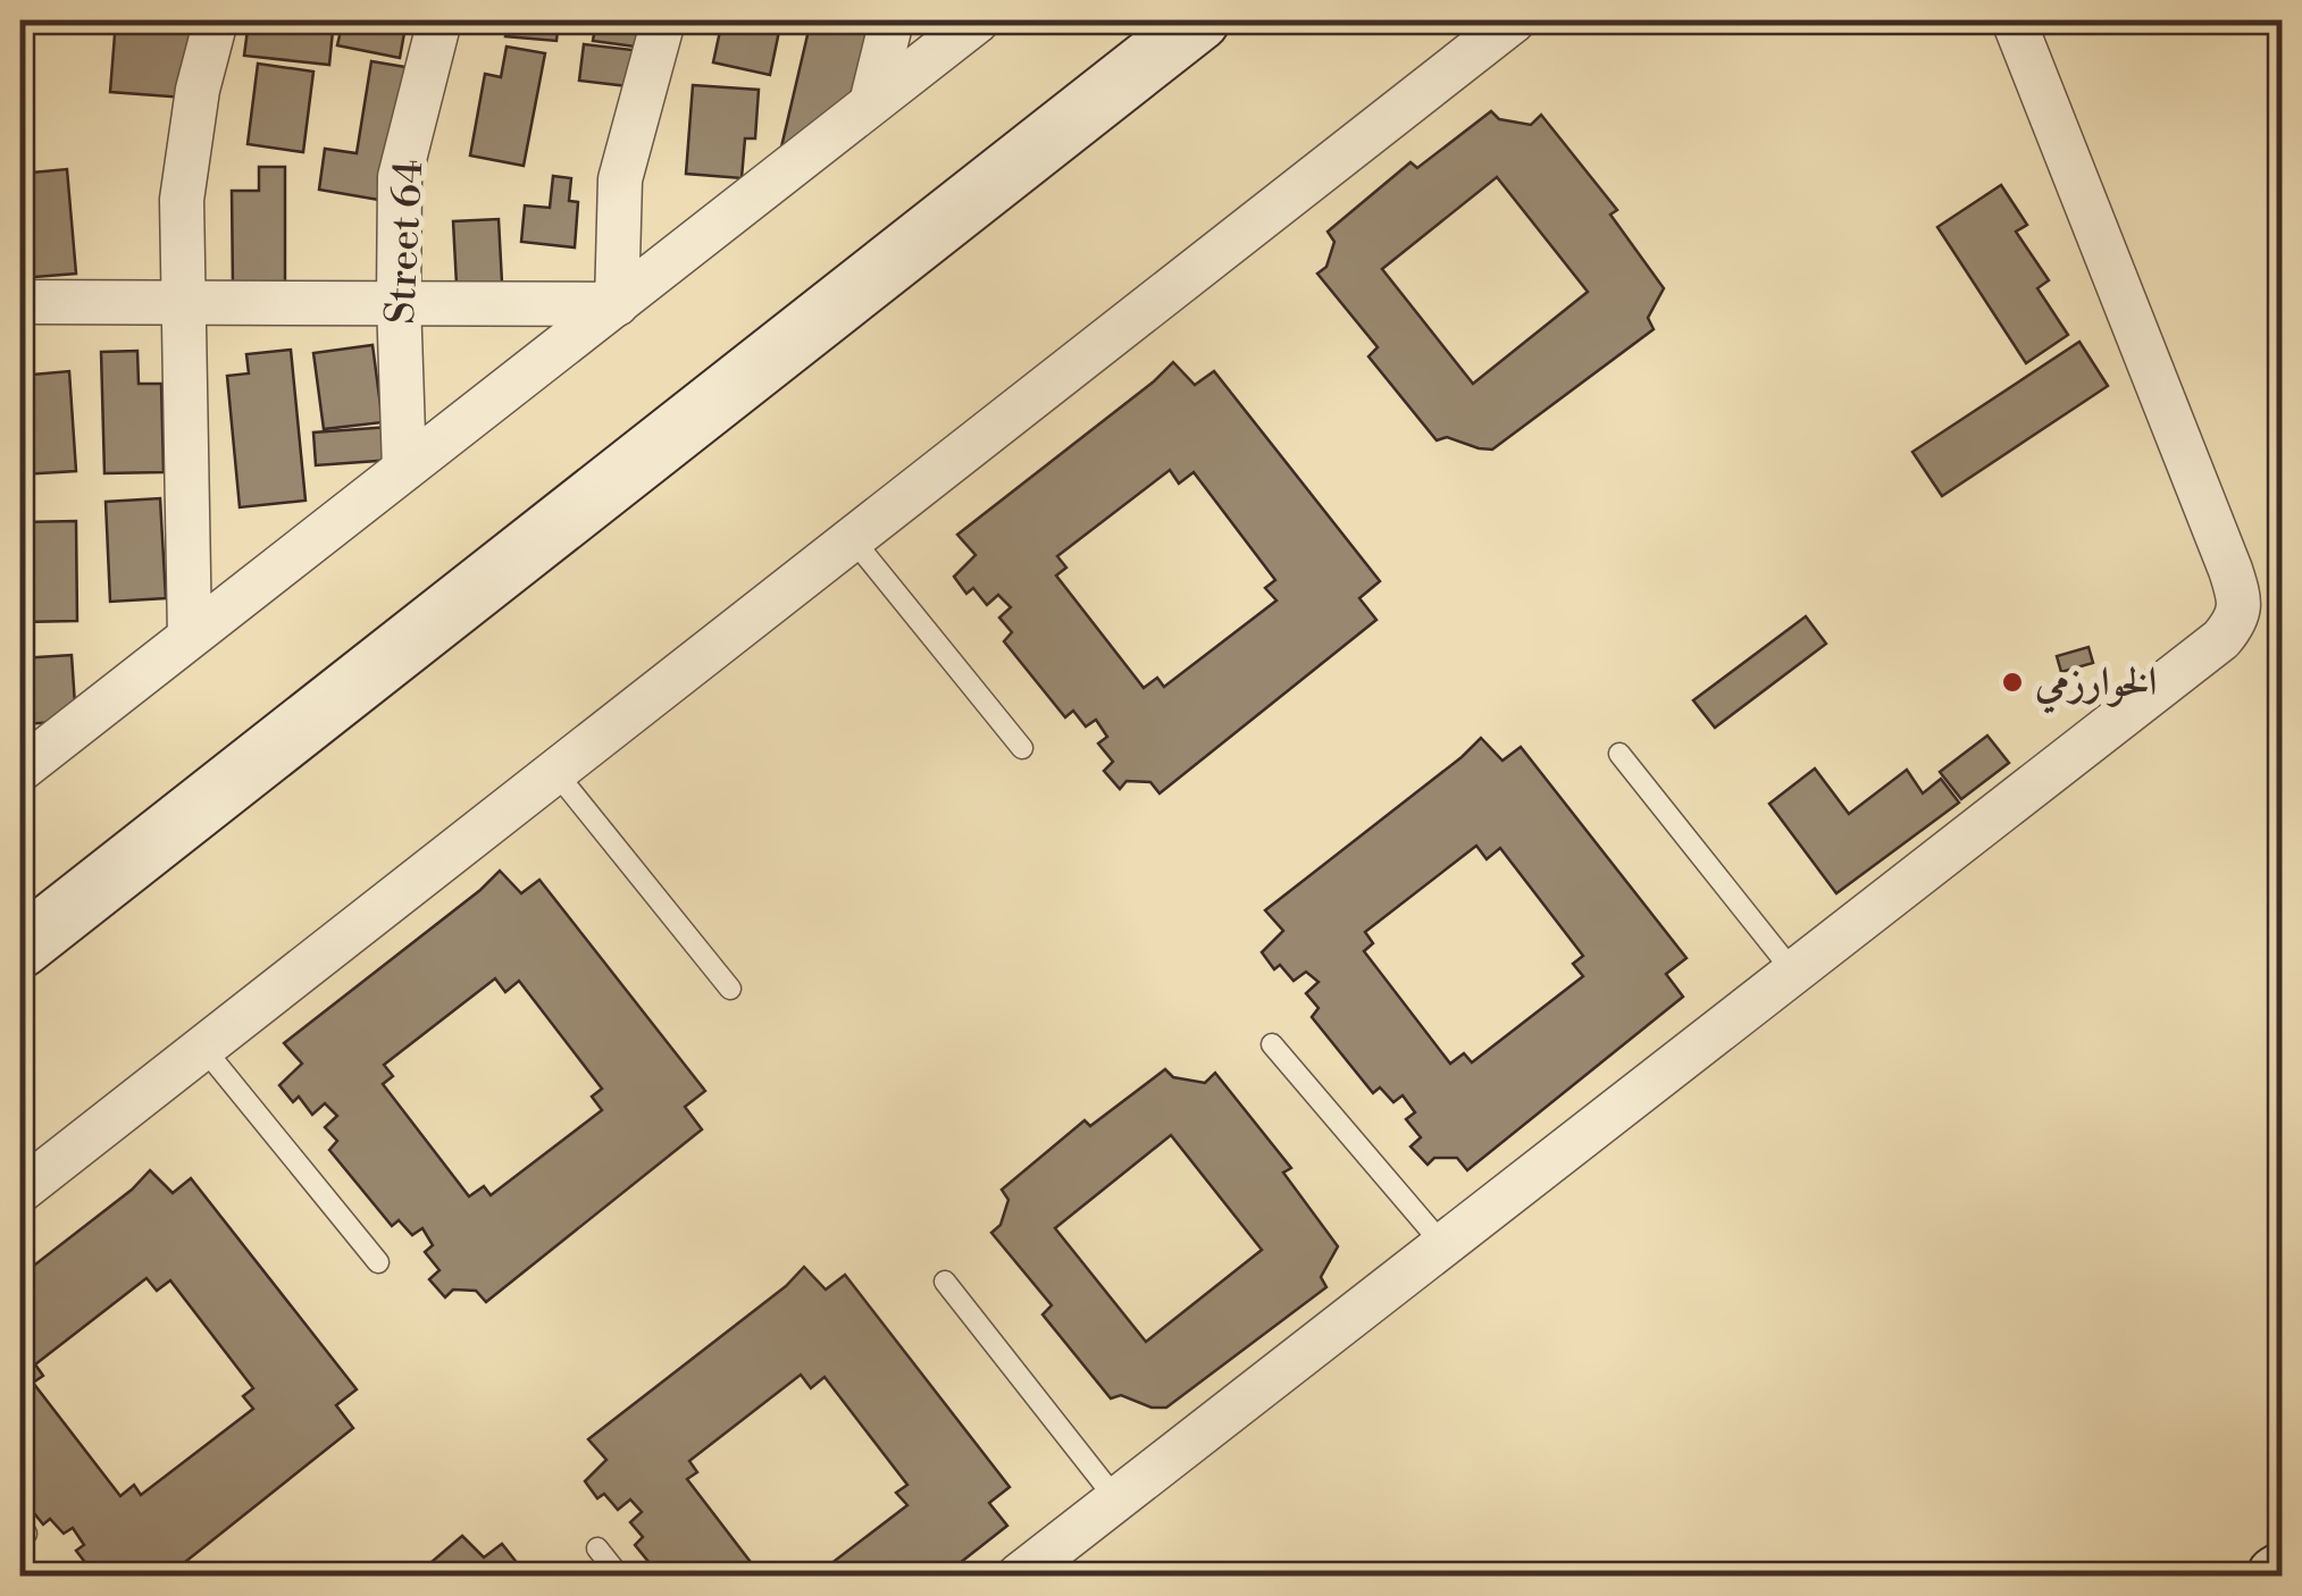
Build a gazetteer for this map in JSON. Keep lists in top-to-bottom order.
{
  "streets": {
    "street": ["Street 64"]
  },
  "places": ["الخوارزمي"]
}
